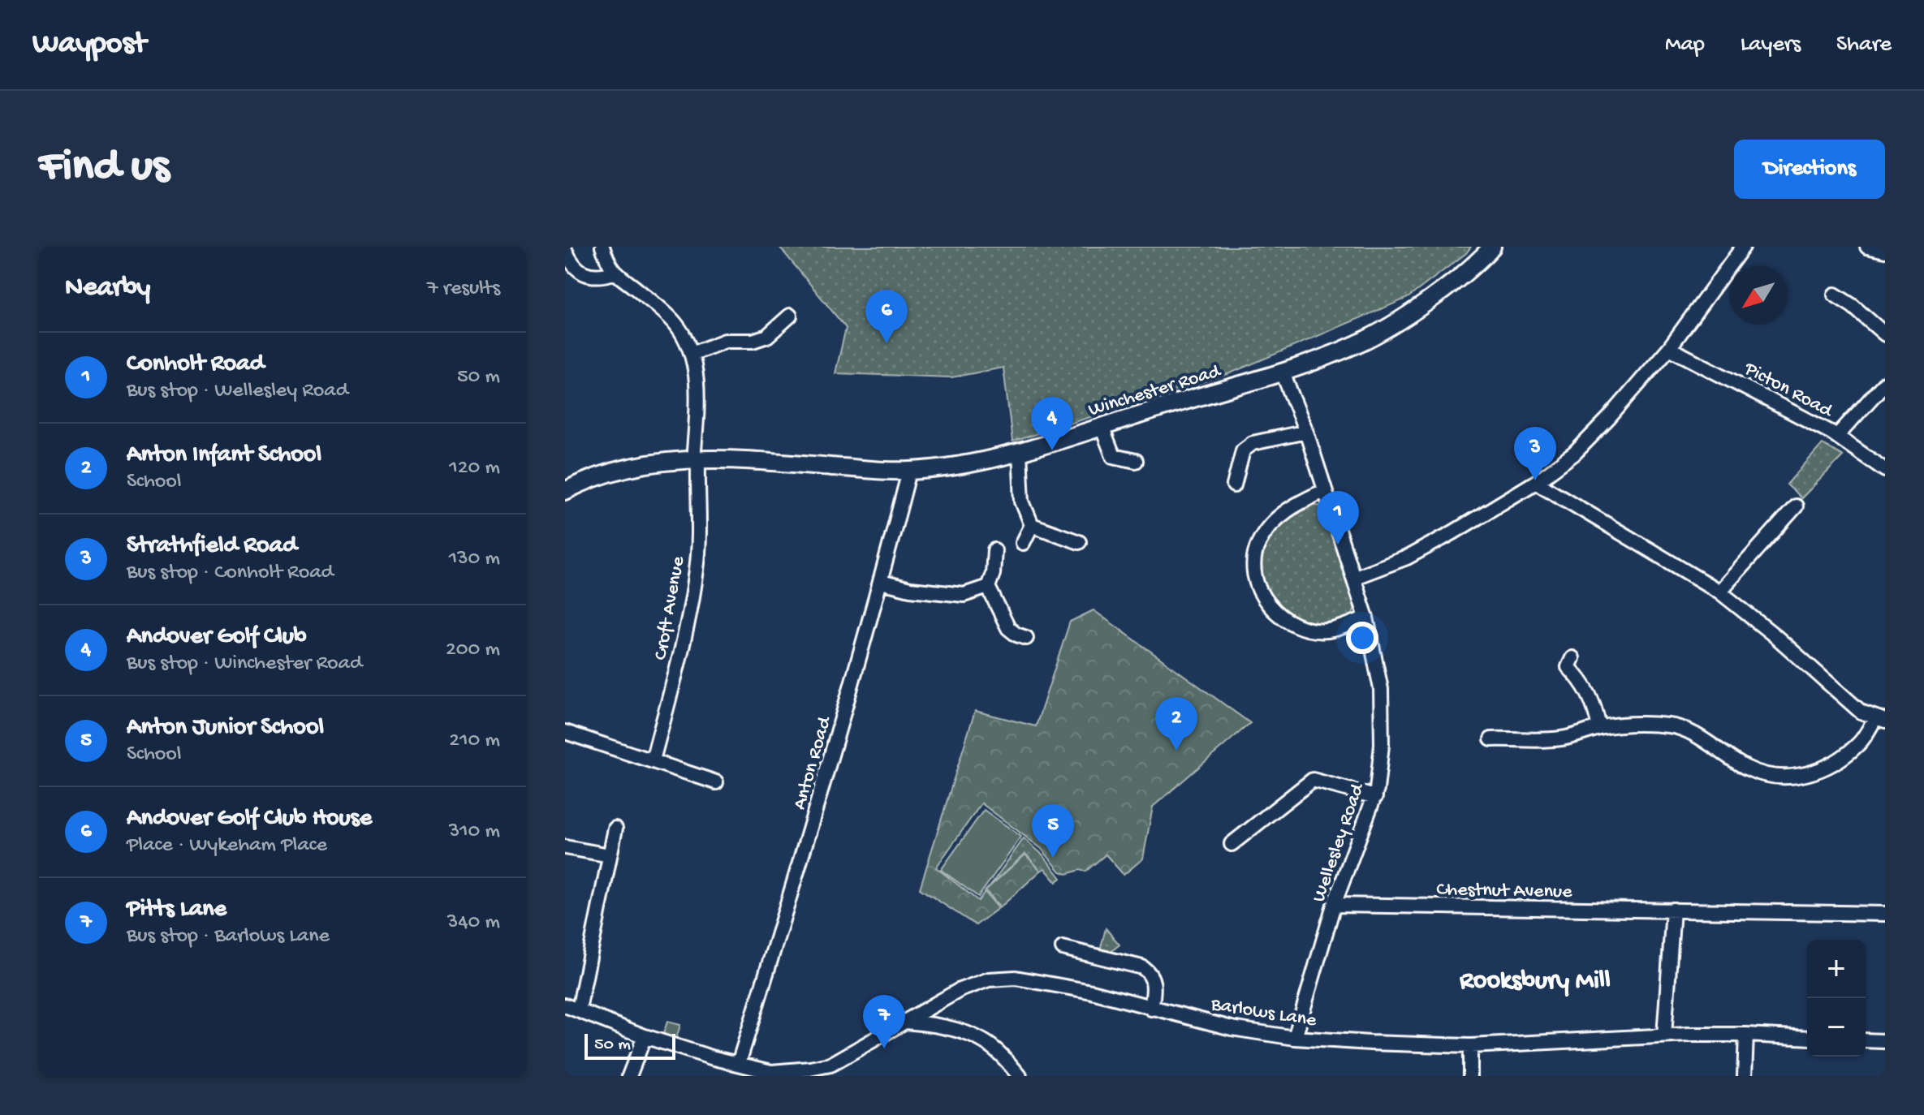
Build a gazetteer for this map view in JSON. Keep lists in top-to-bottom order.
{
  "streets": {
    "main road": ["Winchester Road"],
    "street": [
      "Picton Road",
      "Croft Avenue",
      "Anton Road",
      "Wellesley Road",
      "Chestnut Avenue",
      "Barlows Lane"
    ]
  },
  "crossings": [
    ["Winchester Road", "Croft Avenue"],
    ["Winchester Road", "Anton Road"],
    ["Winchester Road", "Wellesley Road"],
    ["Anton Road", "Barlows Lane"],
    ["Wellesley Road", "Chestnut Avenue"],
    ["Wellesley Road", "Barlows Lane"]
  ],
  "districts": ["Rooksbury Mill"],
  "scale_bar": "50 m",
  "north": "bottom left",
  "page": {
    "header": "Waypost",
    "nav": ["Map", "Layers", "Share"],
    "buttons": "Directions",
    "title": "Find us",
    "heading": ["Nearby", "7 results"],
    "pins": [
      "6",
      "4",
      "3",
      "1",
      "2",
      "5",
      "7"
    ],
    "list": [
      {
        "mark": "1",
        "name": "Conholt Road",
        "note": "Bus stop · Wellesley Road",
        "value": "50 m"
      },
      {
        "mark": "2",
        "name": "Anton Infant School",
        "note": "School",
        "value": "120 m"
      },
      {
        "mark": "3",
        "name": "Strathfield Road",
        "note": "Bus stop · Conholt Road",
        "value": "130 m"
      },
      {
        "mark": "4",
        "name": "Andover Golf Club",
        "note": "Bus stop · Winchester Road",
        "value": "200 m"
      },
      {
        "mark": "5",
        "name": "Anton Junior School",
        "note": "School",
        "value": "210 m"
      },
      {
        "mark": "6",
        "name": "Andover Golf Club House",
        "note": "Place · Wykeham Place",
        "value": "310 m"
      },
      {
        "mark": "7",
        "name": "Pitts Lane",
        "note": "Bus stop · Barlows Lane",
        "value": "340 m"
      }
    ],
    "map_buttons": ["+", "−"],
    "scale": "50 m"
  }
}
